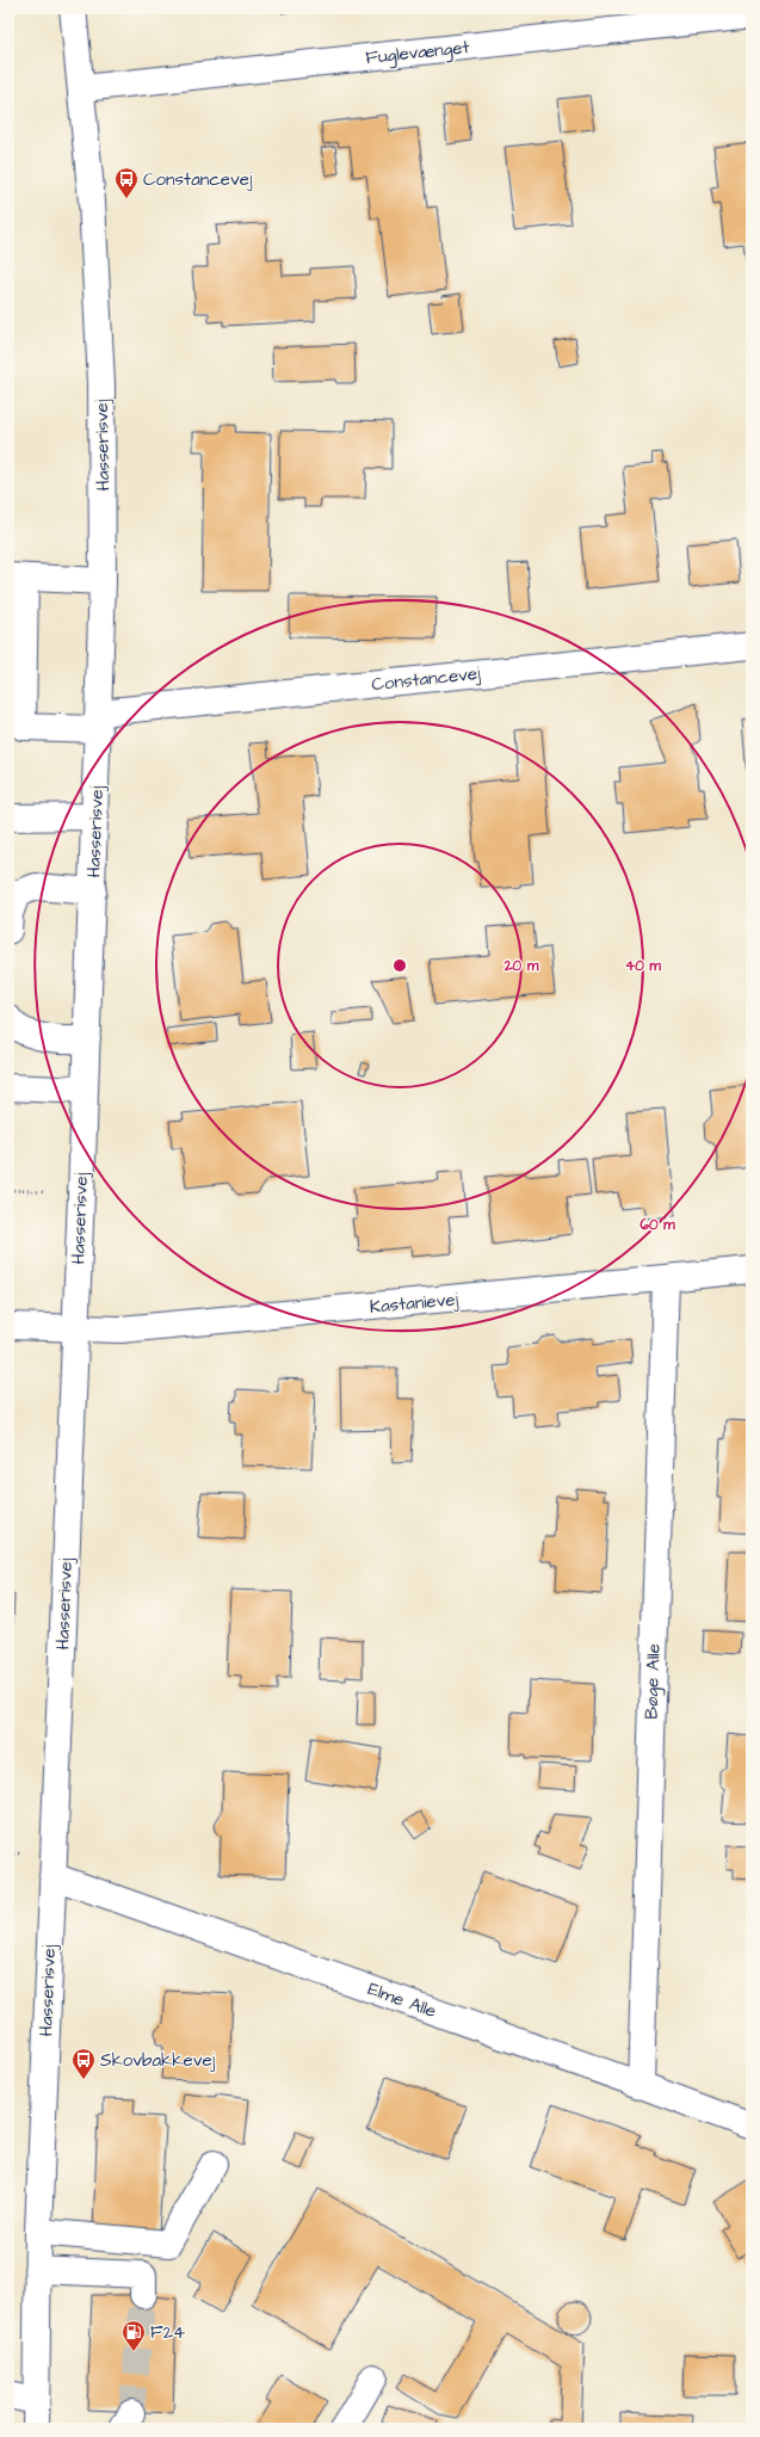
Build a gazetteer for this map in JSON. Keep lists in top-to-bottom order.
{
  "streets": {
    "street": [
      "Fuglevænget",
      "Hasserisvej",
      "Constancevej",
      "Kastanievej",
      "Bøge Alle",
      "Elme Alle"
    ]
  },
  "crossings": [
    ["Fuglevænget", "Hasserisvej"],
    ["Hasserisvej", "Constancevej"],
    ["Hasserisvej", "Kastanievej"],
    ["Hasserisvej", "Elme Alle"],
    ["Kastanievej", "Bøge Alle"],
    ["Bøge Alle", "Elme Alle"]
  ],
  "places": {
    "bus stop": ["Constancevej", "Skovbakkevej"],
    "fuel station": ["F24"]
  },
  "rings": ["20 m", "40 m", "60 m"]
}
